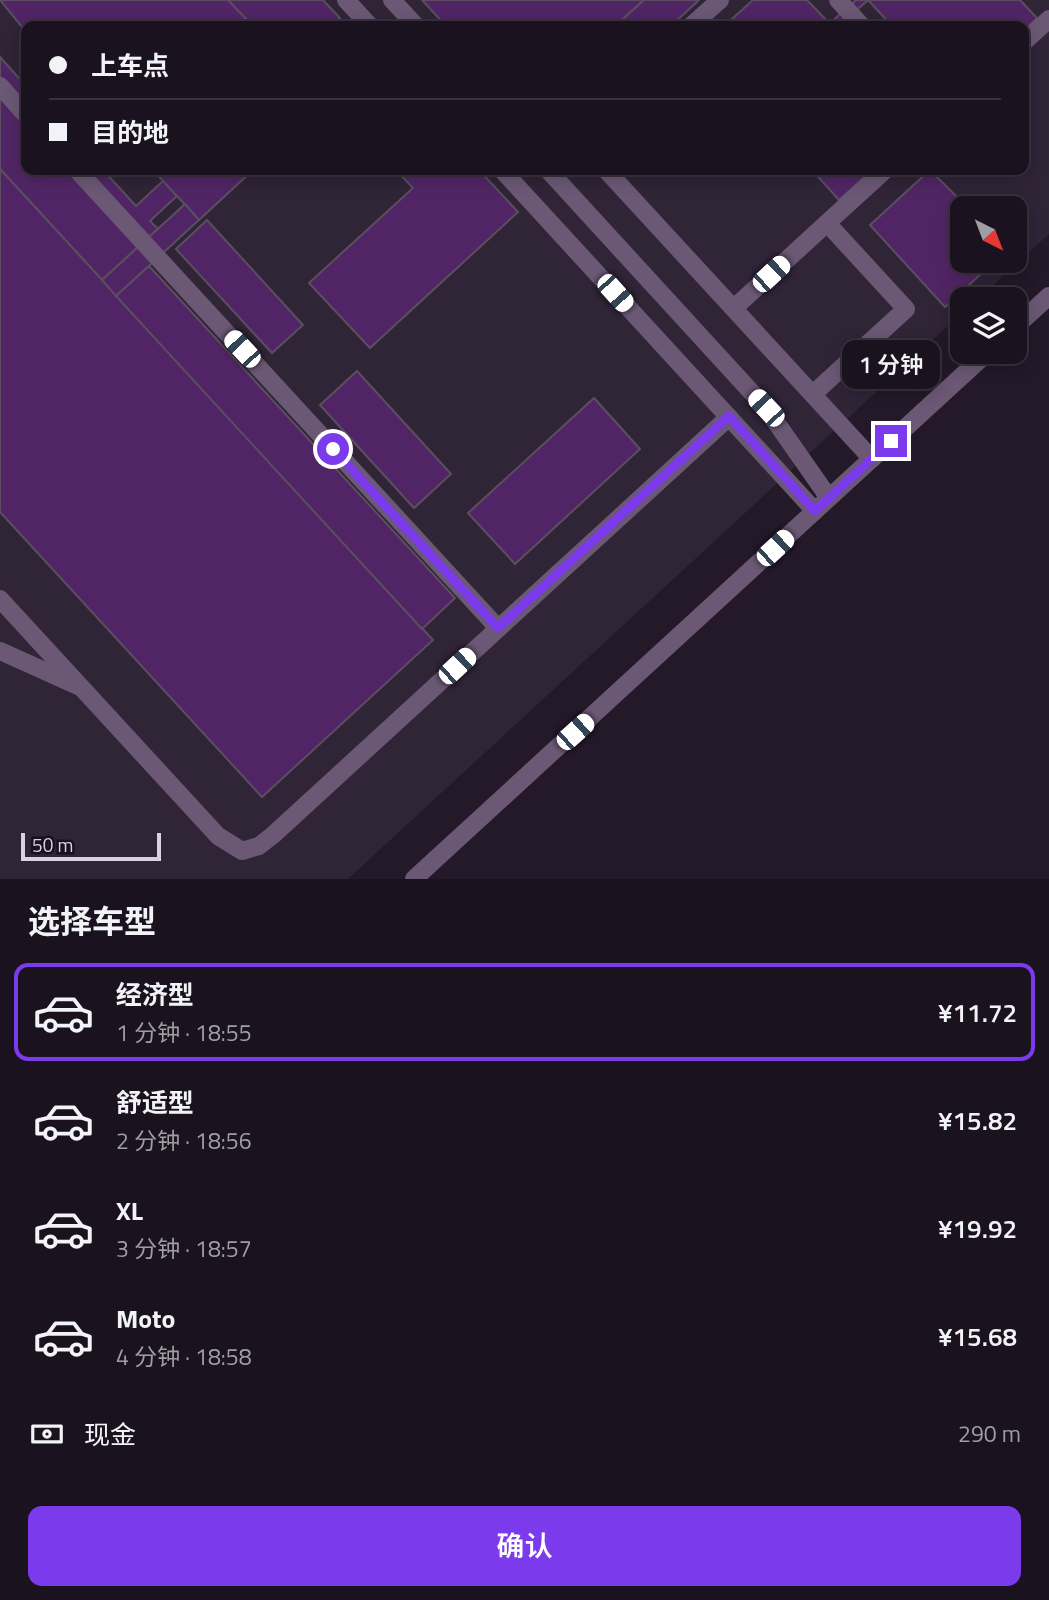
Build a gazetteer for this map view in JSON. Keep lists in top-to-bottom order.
{
  "scale_bar": "50 m",
  "north": "bottom right",
  "page": {
    "banner": ["上车点", "目的地"],
    "bubble": "1 分钟",
    "scale": "50 m",
    "heading": "选择车型",
    "list": [
      {
        "name": "经济型",
        "note": "1 分钟 · 18:55",
        "value": "¥11.72"
      },
      {
        "name": "舒适型",
        "note": "2 分钟 · 18:56",
        "value": "¥15.82"
      },
      {
        "name": "XL",
        "note": "3 分钟 · 18:57",
        "value": "¥19.92"
      },
      {
        "name": "Moto",
        "note": "4 分钟 · 18:58",
        "value": "¥15.68"
      }
    ],
    "pay": ["现金", "290 m"],
    "buttons": "确认"
  }
}
